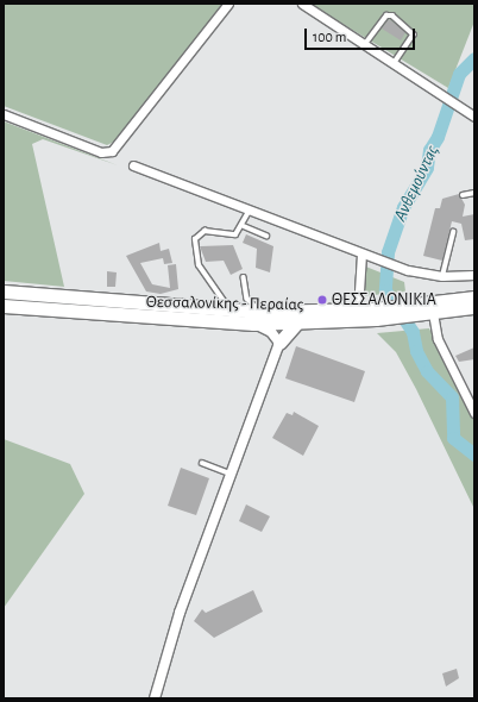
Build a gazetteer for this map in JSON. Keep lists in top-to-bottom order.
{
  "streets": {
    "main road": ["Θεσσαλονίκης - Περαίας"]
  },
  "water": ["Ανθεμούντας"],
  "places": ["ΘΕΣΣΑΛΟΝΙΚΙΑ"],
  "scale_bar": "100 m"
}
